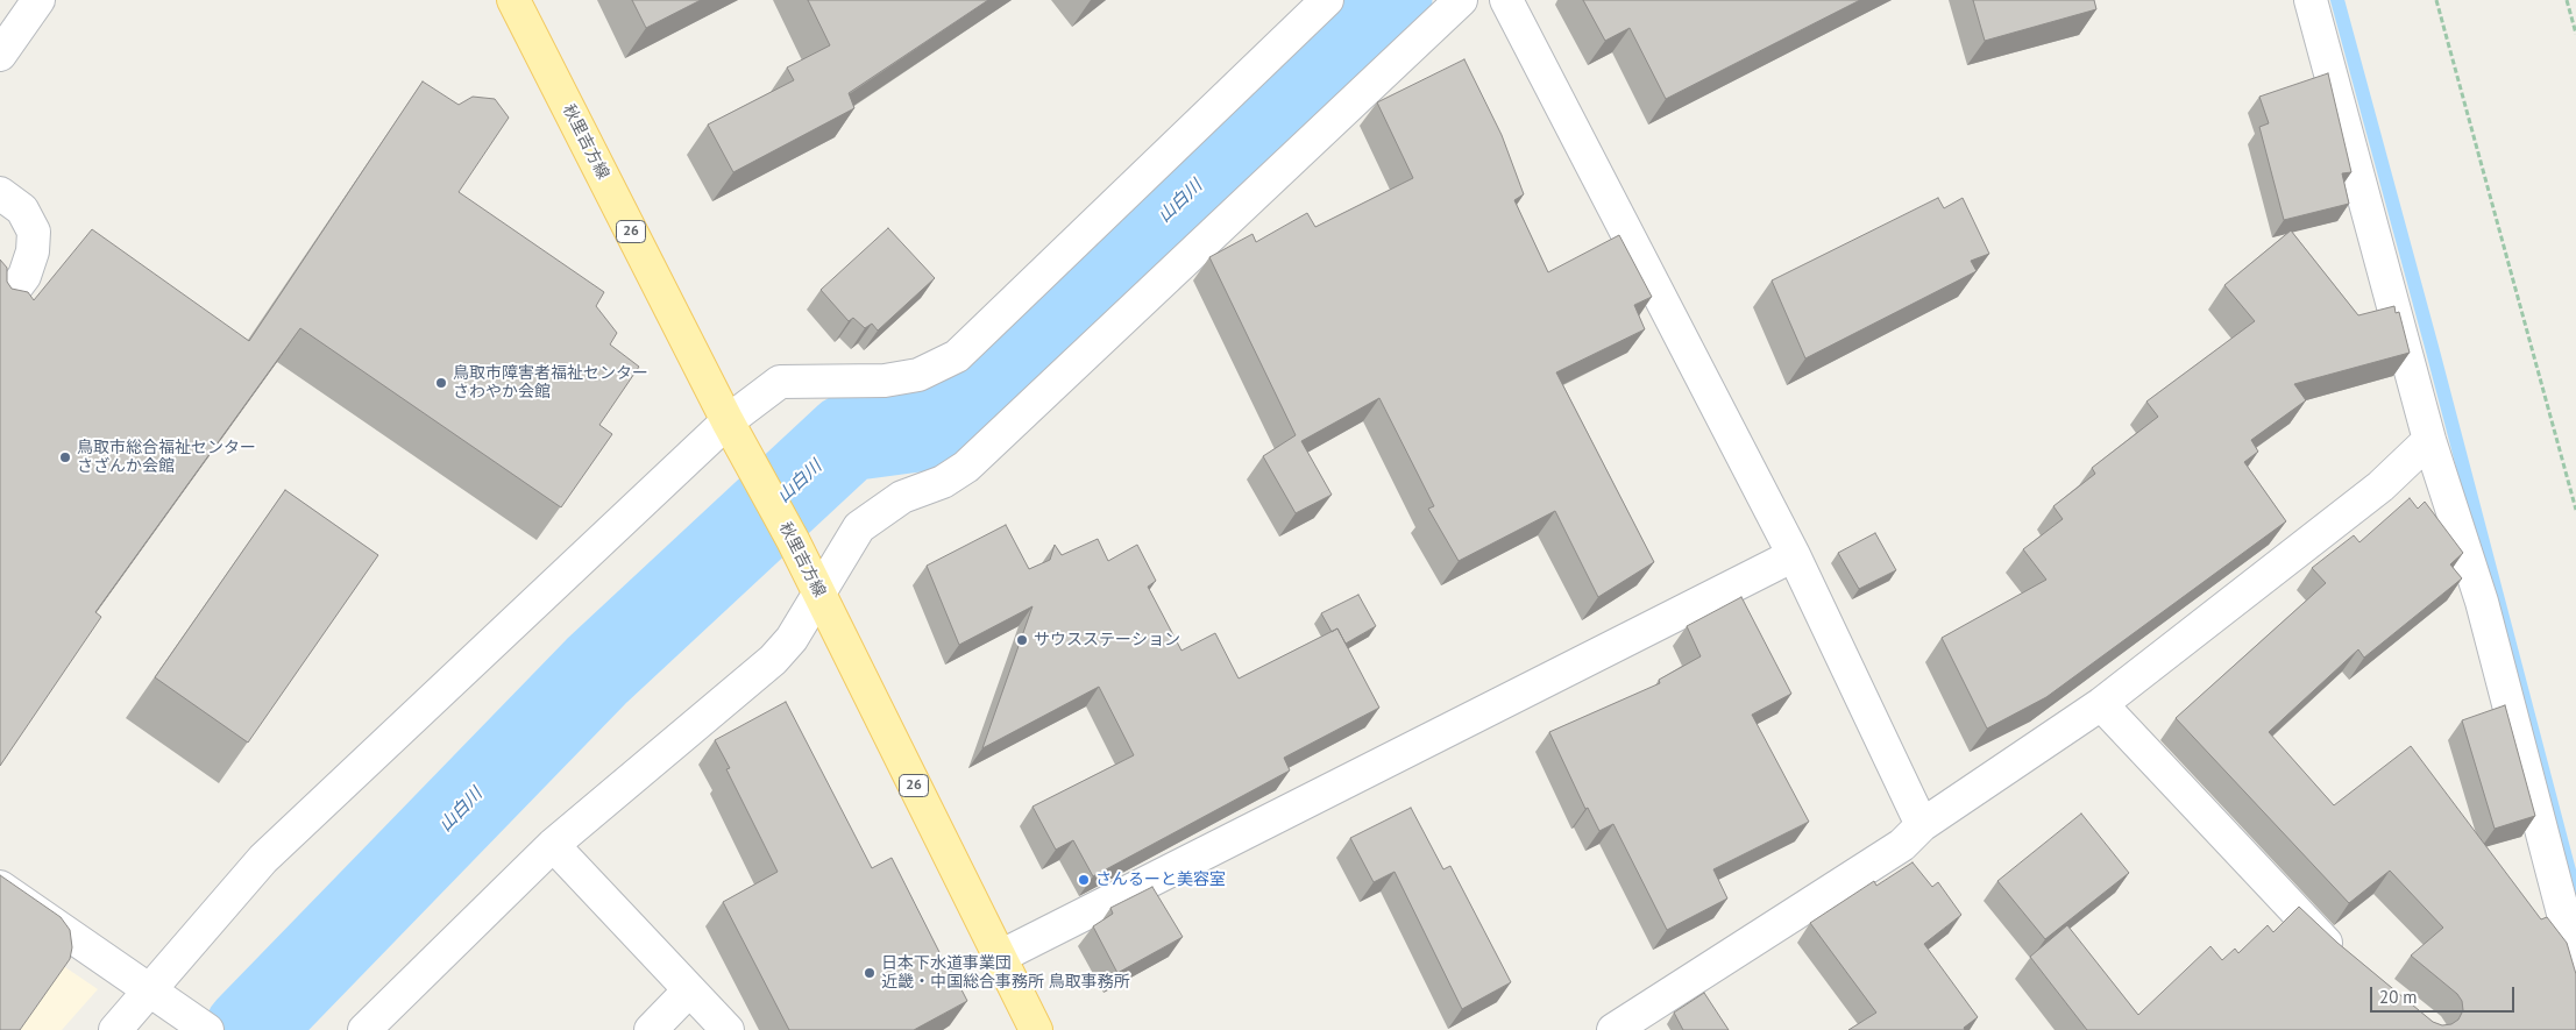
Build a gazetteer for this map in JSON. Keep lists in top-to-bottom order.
{
  "streets": {
    "main road": ["秋里吉方線", "26"]
  },
  "water": ["山白川"],
  "places": [
    "鳥取市障害者福祉センター さわやか会館",
    "鳥取市総合福祉センター さざんか会館",
    "サウスステーション",
    "さんるーと美容室",
    "日本下水道事業団 近畿・中国総合事務所 鳥取事務所"
  ],
  "scale_bar": "20 m"
}
